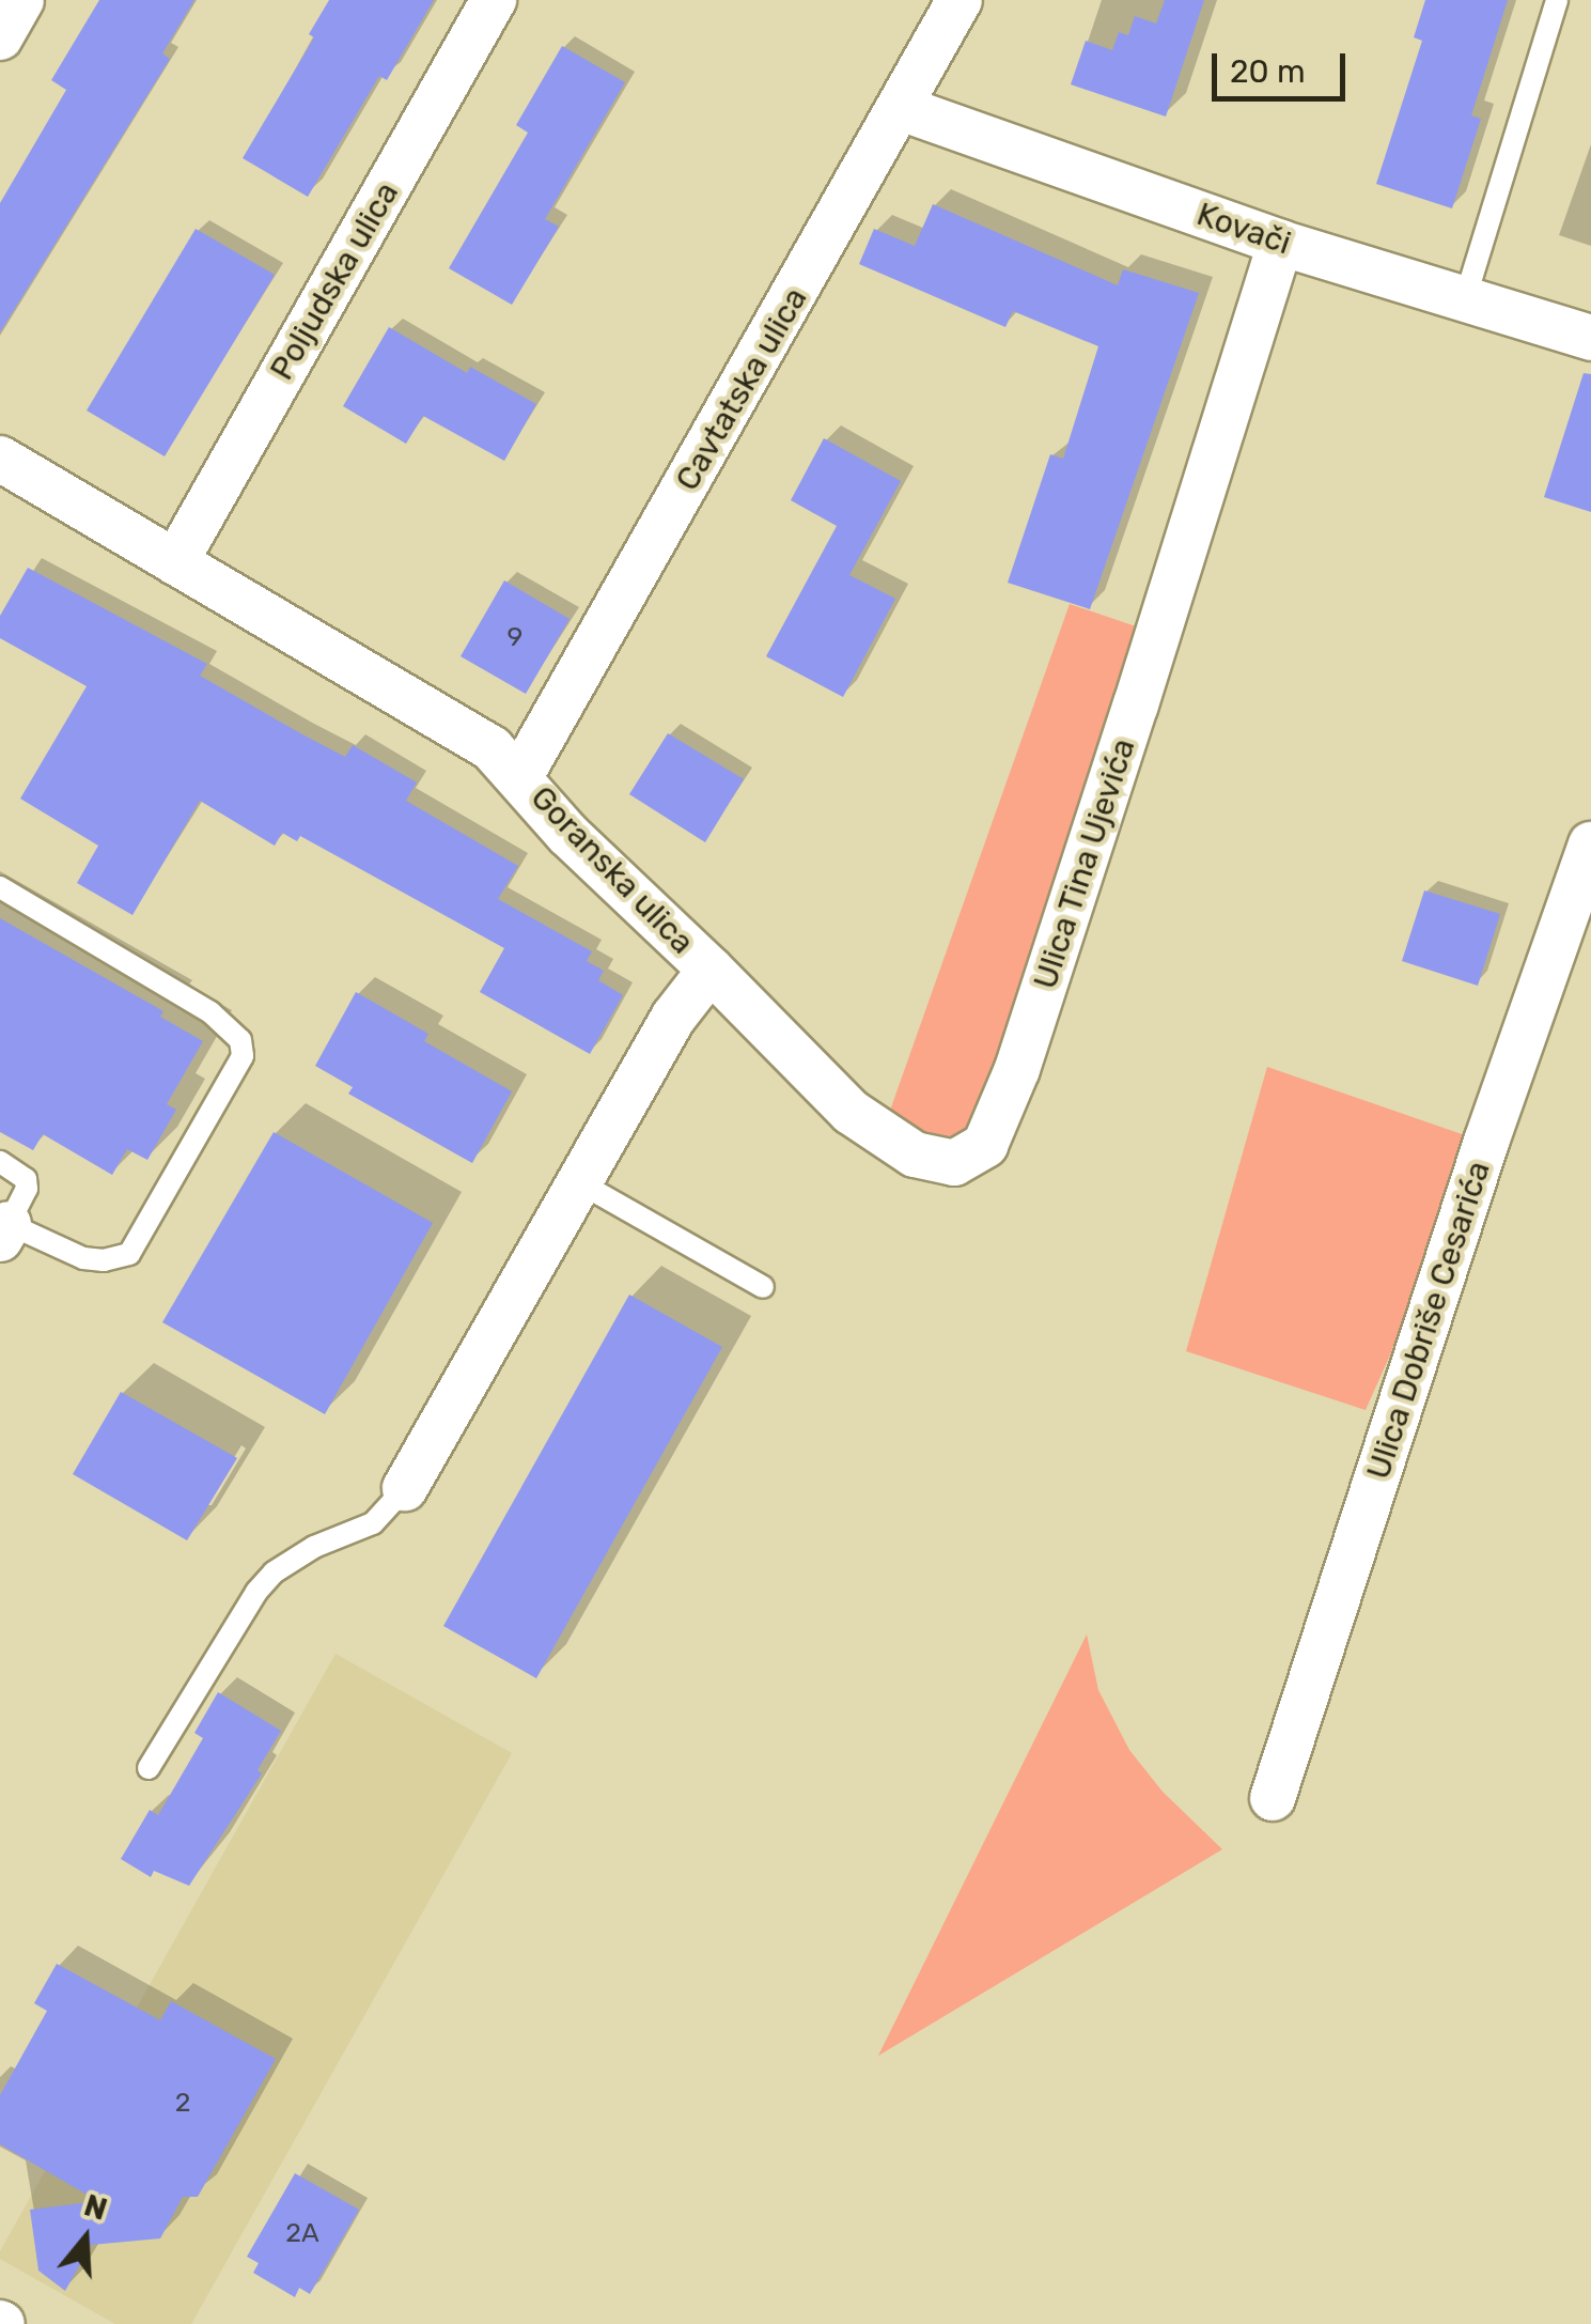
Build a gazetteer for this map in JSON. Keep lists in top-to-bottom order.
{
  "streets": {
    "street": [
      "Kovači",
      "Poljudska ulica",
      "Cavtatska ulica",
      "Ulica Tina Ujevića",
      "Goranska ulica",
      "Ulica Dobriše Cesarića"
    ]
  },
  "crossings": [
    ["Kovači", "Cavtatska ulica"],
    ["Kovači", "Ulica Tina Ujevića"],
    ["Poljudska ulica", "Goranska ulica"],
    ["Cavtatska ulica", "Goranska ulica"],
    ["Ulica Tina Ujevića", "Goranska ulica"]
  ],
  "house_numbers": ["9", "2", "2A"],
  "scale_bar": "20 m",
  "north": "top"
}
